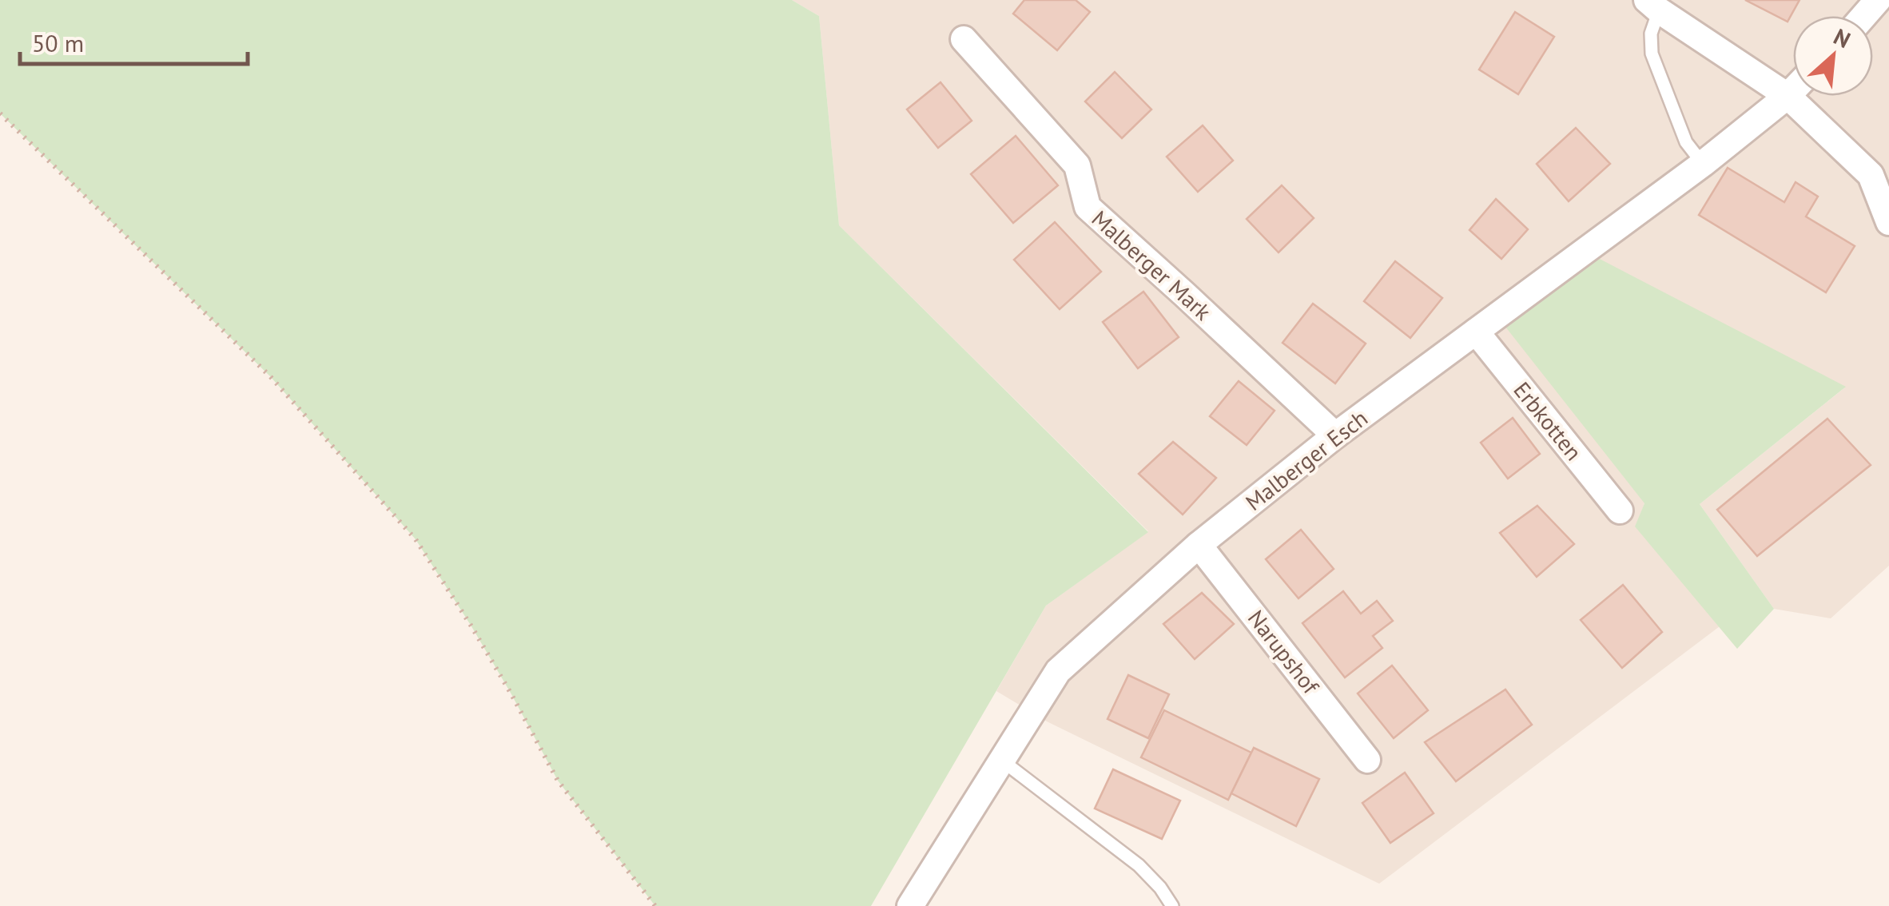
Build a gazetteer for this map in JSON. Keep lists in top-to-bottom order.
{
  "streets": {
    "street": [
      "Malberger Mark",
      "Erbkotten",
      "Malberger Esch",
      "Narupshof"
    ]
  },
  "crossings": [
    ["Malberger Mark", "Malberger Esch"],
    ["Erbkotten", "Malberger Esch"],
    ["Malberger Esch", "Narupshof"]
  ],
  "scale_bar": "50 m",
  "north": "top right"
}
